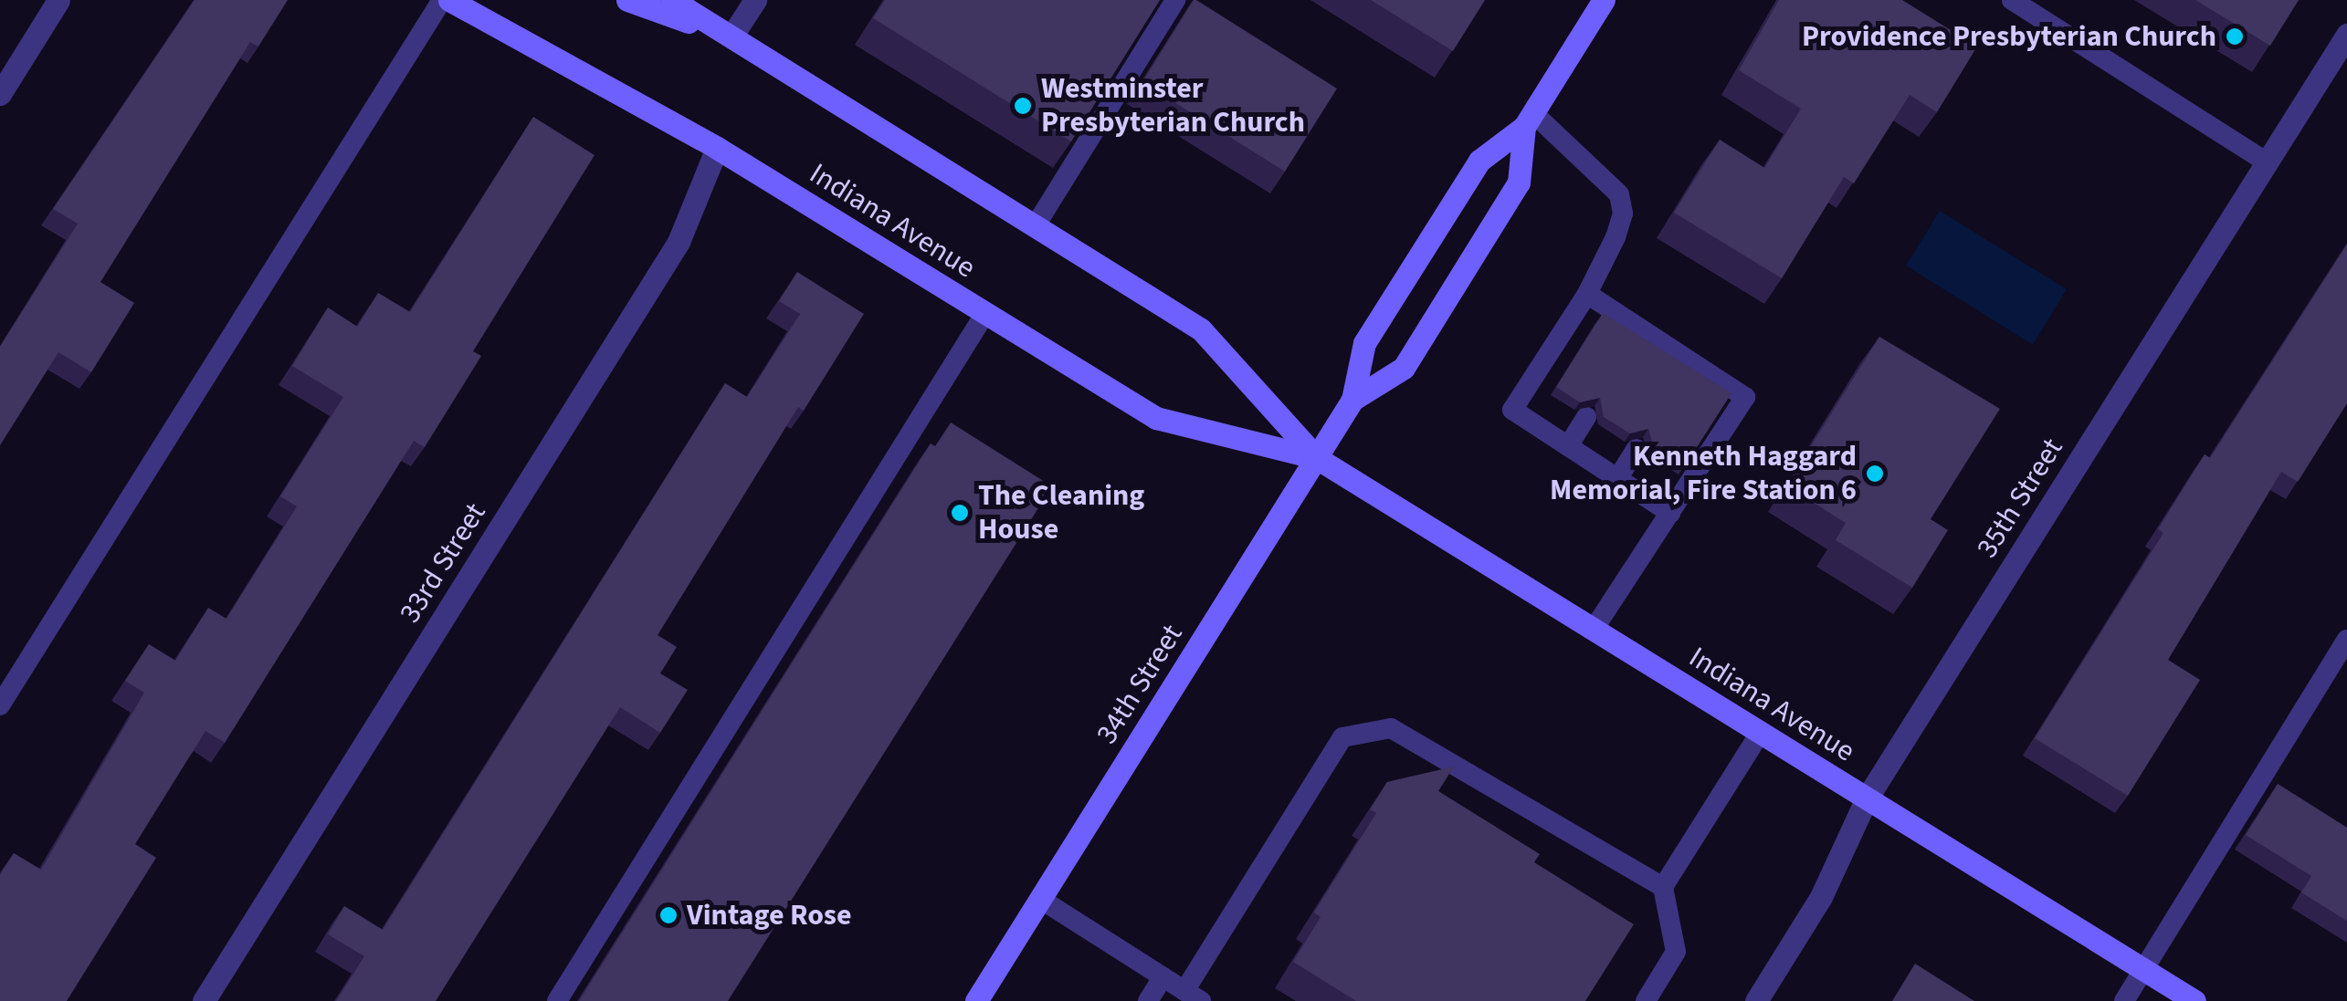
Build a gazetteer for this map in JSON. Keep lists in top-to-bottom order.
{
  "streets": {
    "main road": ["Indiana Avenue", "34th Street"],
    "street": ["35th Street", "33rd Street"]
  },
  "crossings": [
    ["Indiana Avenue", "35th Street"],
    ["Indiana Avenue", "33rd Street"],
    ["Indiana Avenue", "34th Street"]
  ],
  "places": [
    "Providence Presbyterian Church",
    "Westminster Presbyterian Church",
    "Kenneth Haggard Memorial, Fire Station 6",
    "The Cleaning House",
    "Vintage Rose"
  ]
}
